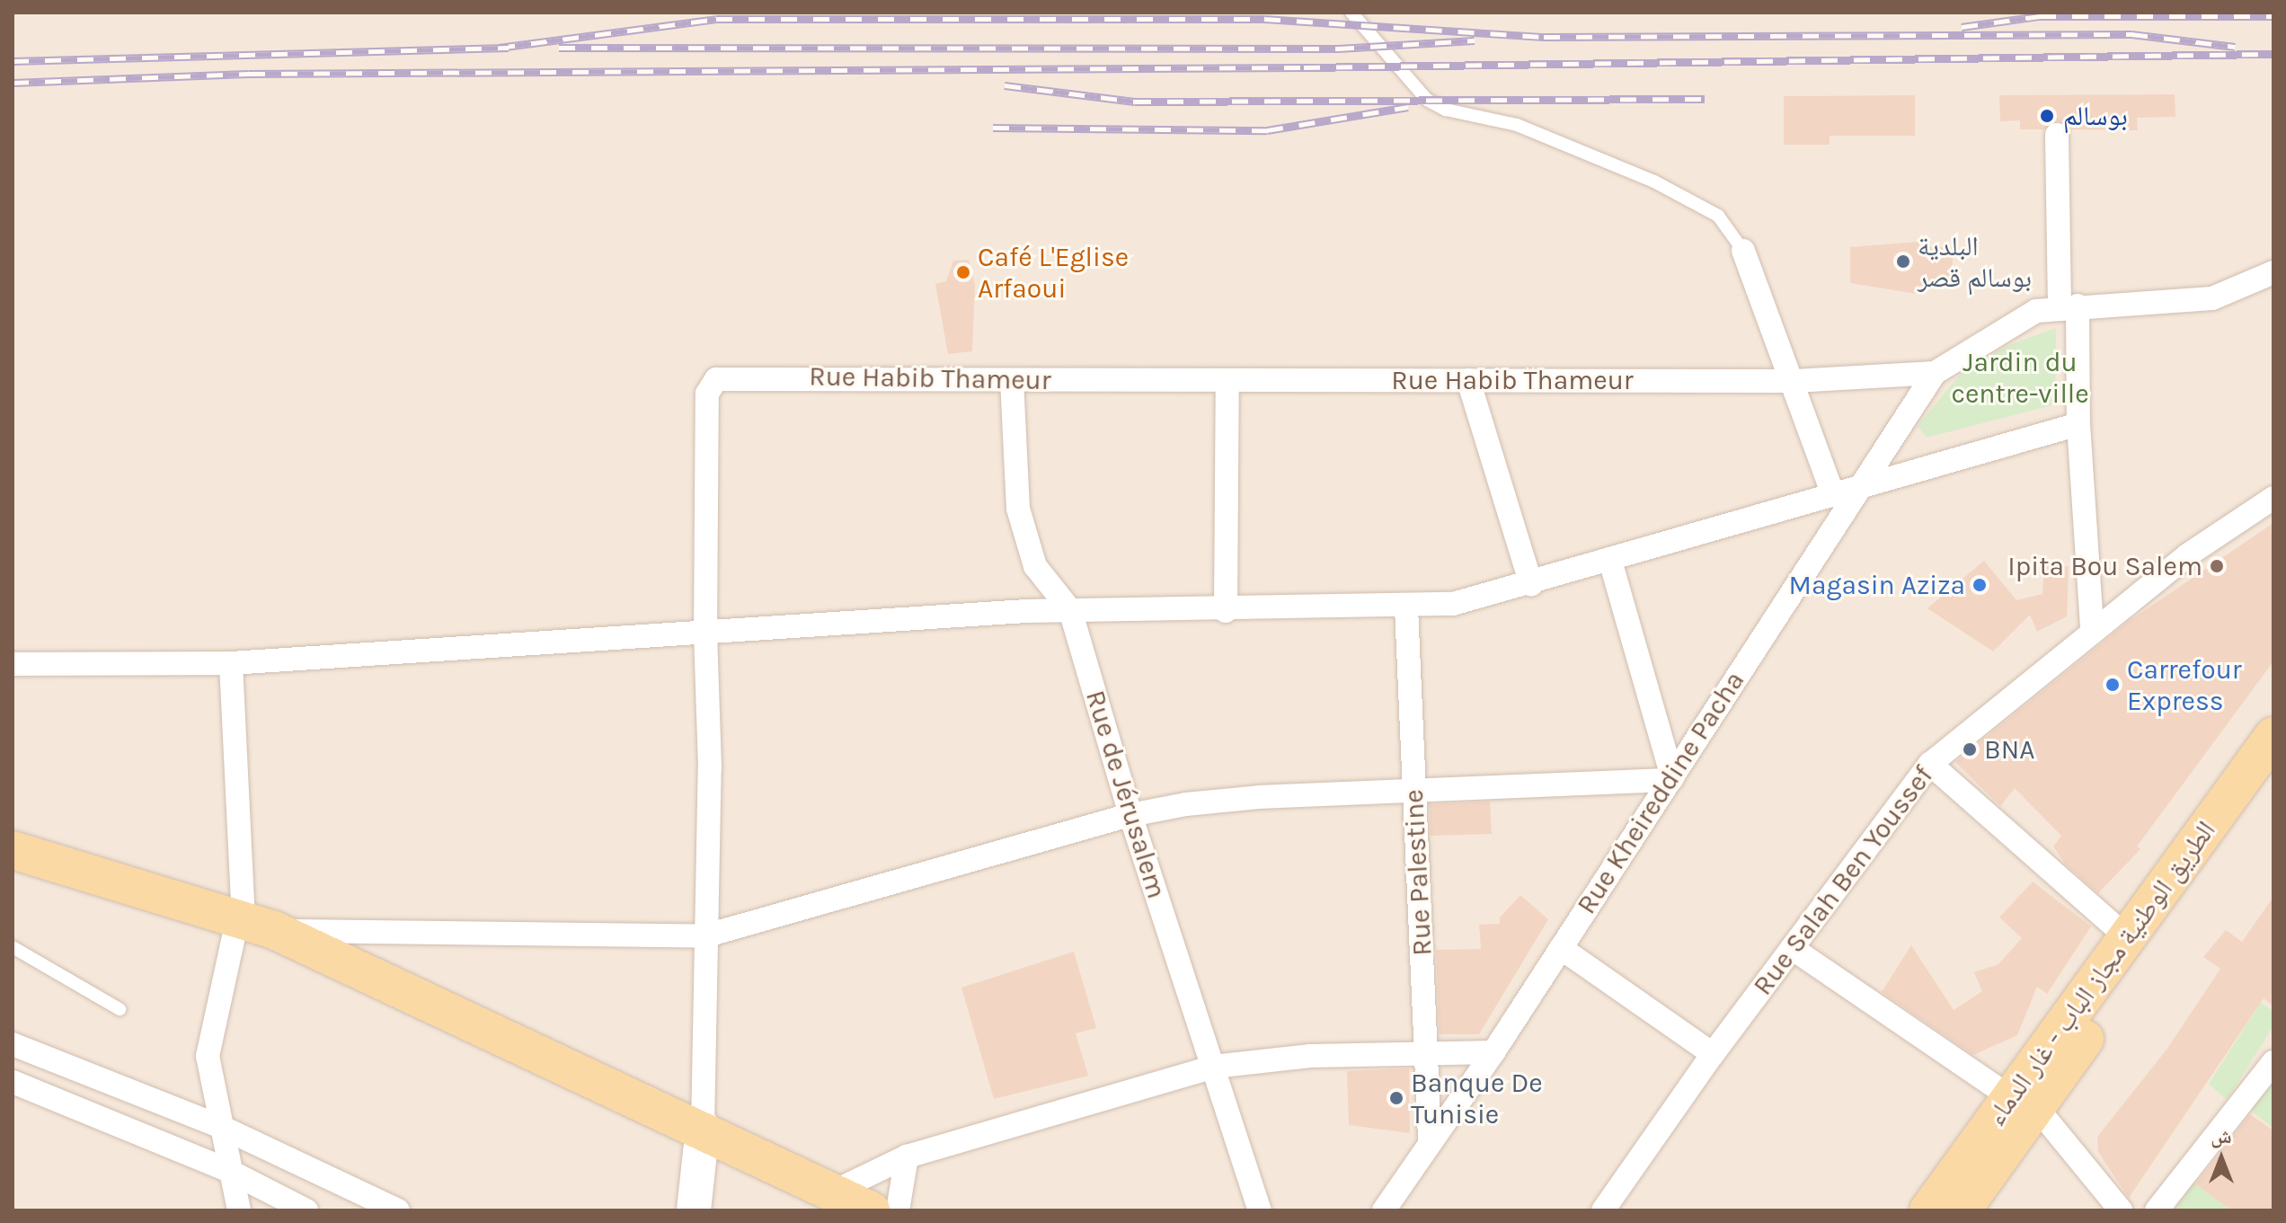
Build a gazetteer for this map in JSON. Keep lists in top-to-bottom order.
{
  "streets": {
    "main road": ["الطريق الوطنية مجاز الباب - غار الدماء"],
    "street": [
      "Rue Habib Thameur",
      "Rue Kheireddine Pacha",
      "Rue de Jérusalem",
      "Rue Palestine",
      "Rue Salah Ben Youssef"
    ]
  },
  "crossings": [
    ["Rue Habib Thameur", "Rue Kheireddine Pacha"],
    ["Rue Habib Thameur", "Rue de Jérusalem"],
    ["Rue Kheireddine Pacha", "Rue Palestine"]
  ],
  "parks": ["Jardin du centre-ville"],
  "places": [
    "بوسالم",
    "البلدية بوسالم قصر",
    "Café L'Eglise Arfaoui",
    "Ipita Bou Salem",
    "Magasin Aziza",
    "Carrefour Express",
    "BNA",
    "Banque De Tunisie"
  ],
  "north": "top"
}
